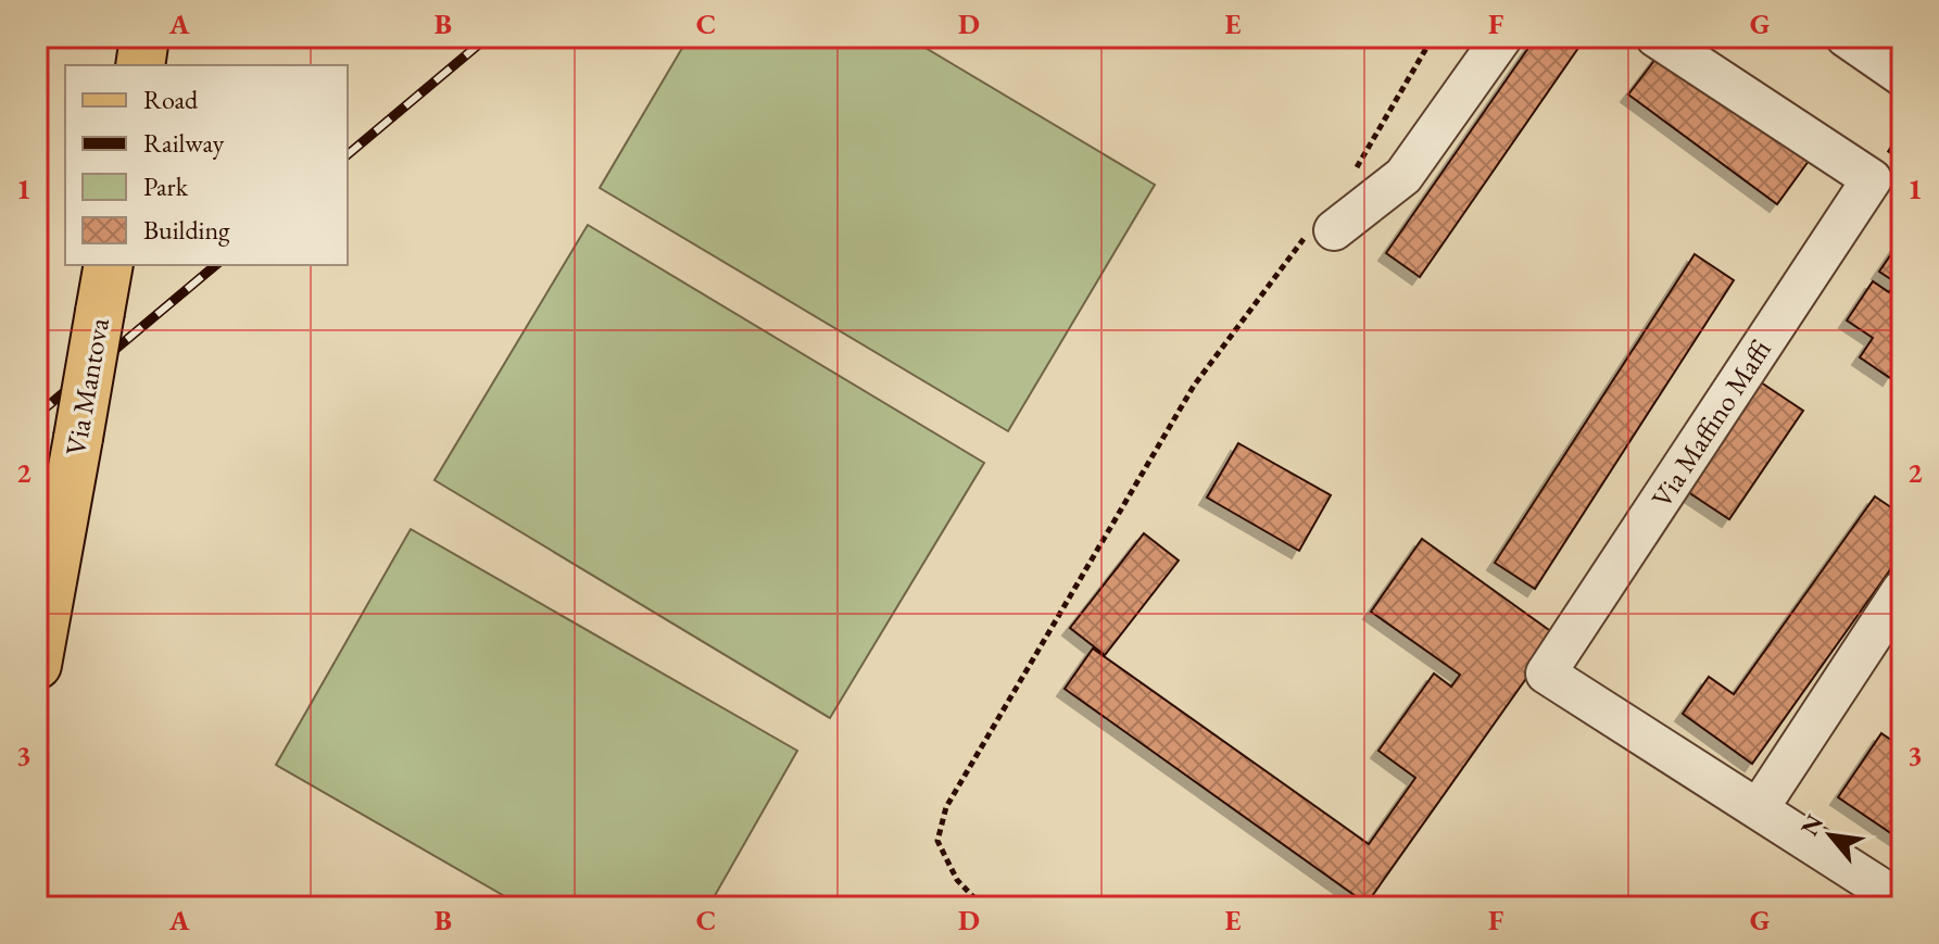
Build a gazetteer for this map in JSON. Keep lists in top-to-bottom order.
{
  "streets": {
    "main road": ["Via Mantova"],
    "street": ["Via Maffino Maffi"]
  },
  "legend": [
    "Road",
    "Railway",
    "Park",
    "Building"
  ],
  "north": "top left",
  "grid": {
    "columns": [
      "A",
      "B",
      "C",
      "D",
      "E",
      "F",
      "G"
    ],
    "rows": ["1", "2", "3"]
  }
}
